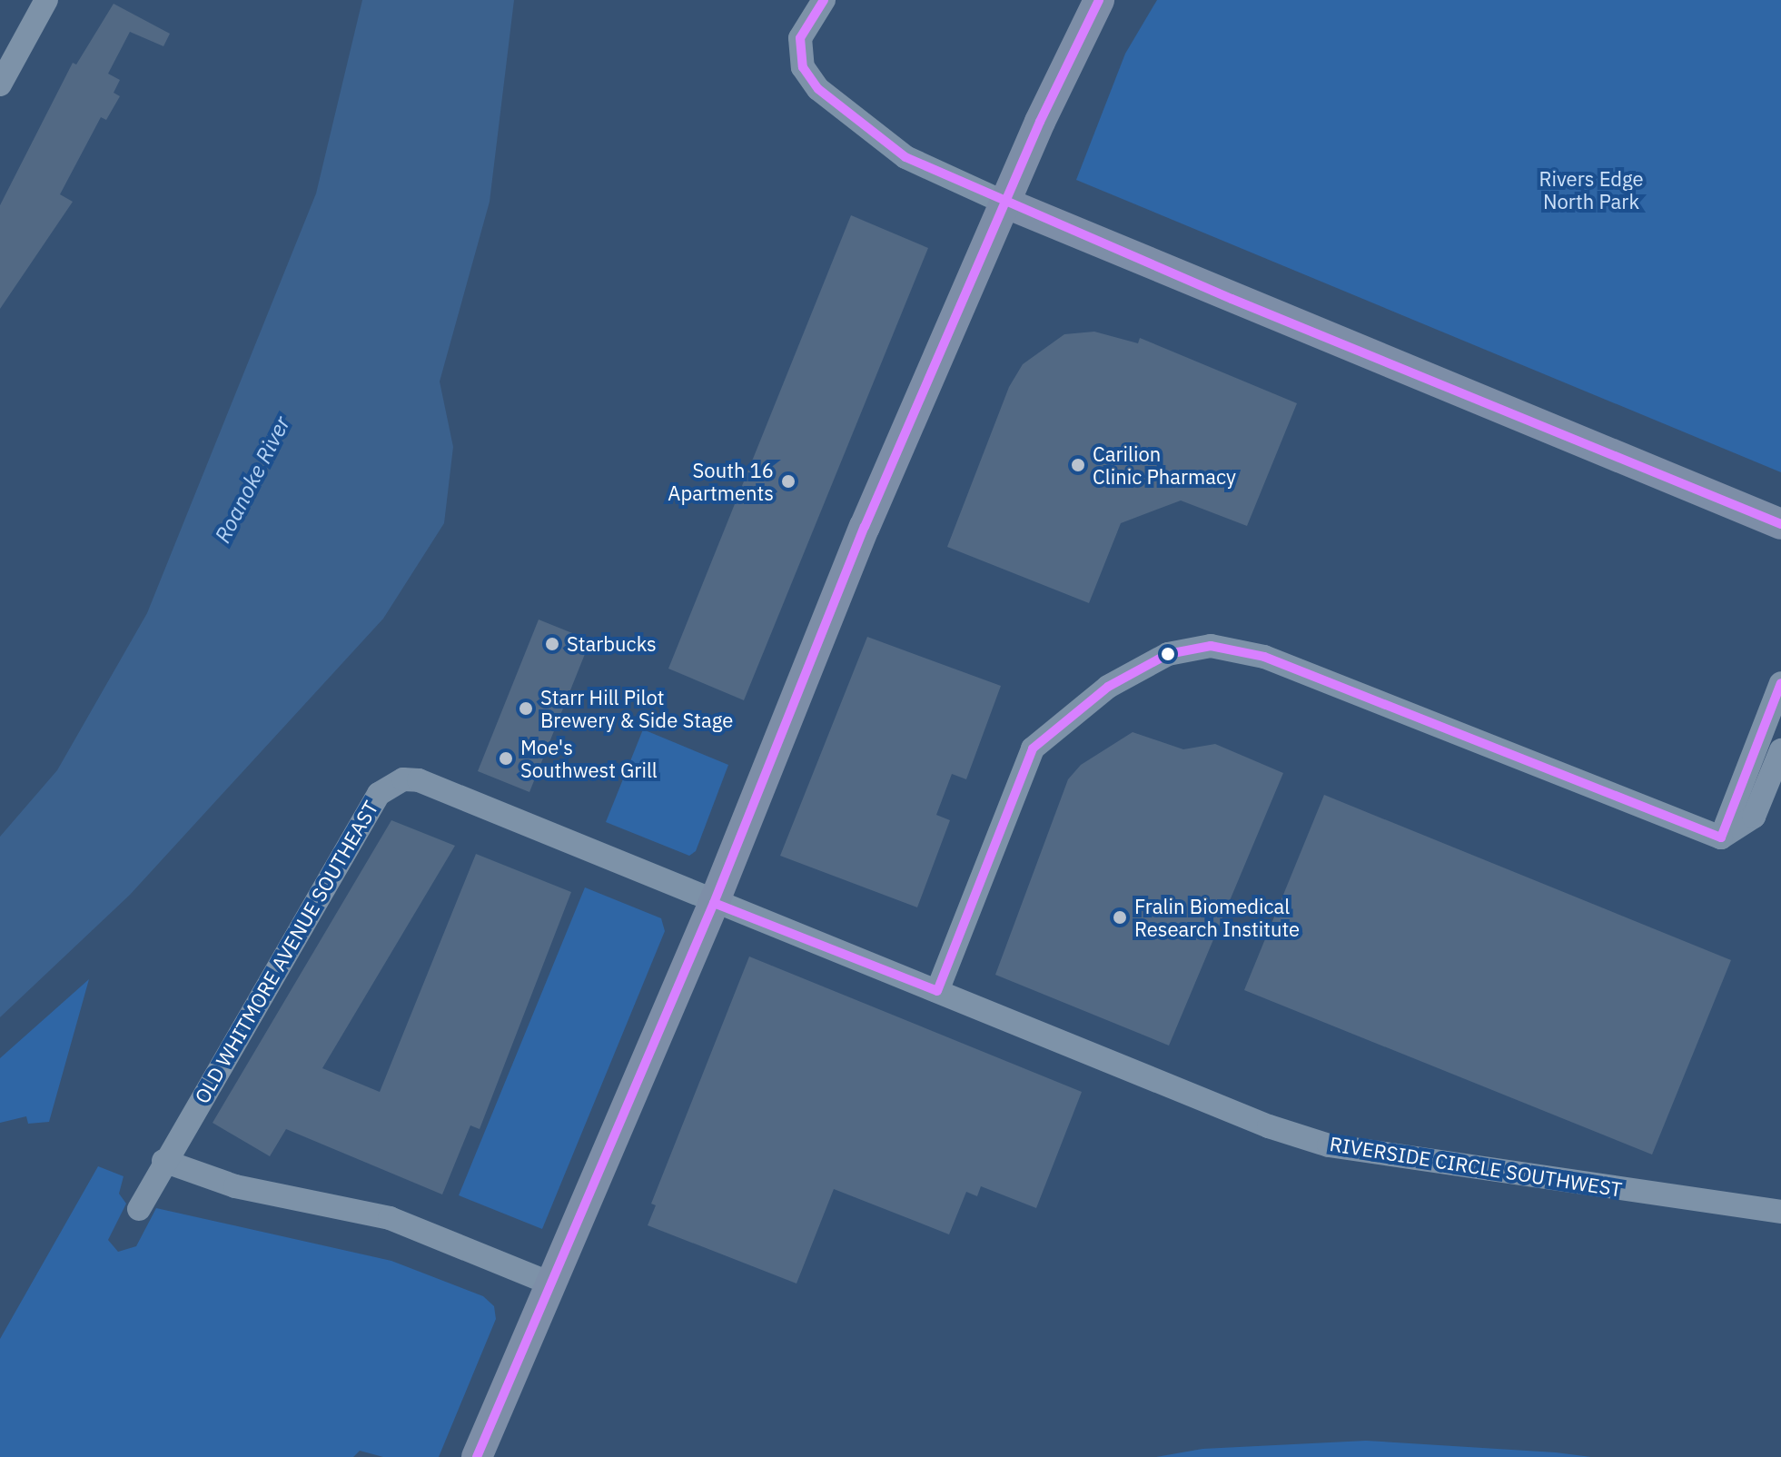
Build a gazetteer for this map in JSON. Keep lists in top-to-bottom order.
{
  "streets": {
    "street": ["OLD WHITMORE AVENUE SOUTHEAST", "RIVERSIDE CIRCLE SOUTHWEST"]
  },
  "crossings": [
    ["OLD WHITMORE AVENUE SOUTHEAST", "RIVERSIDE CIRCLE SOUTHWEST"]
  ],
  "water": ["Roanoke River"],
  "parks": ["Rivers Edge North Park"],
  "places": [
    "Carilion Clinic Pharmacy",
    "South 16 Apartments",
    "Starbucks",
    "Starr Hill Pilot Brewery & Side Stage",
    "Moe's Southwest Grill",
    "Fralin Biomedical Research Institute"
  ]
}
